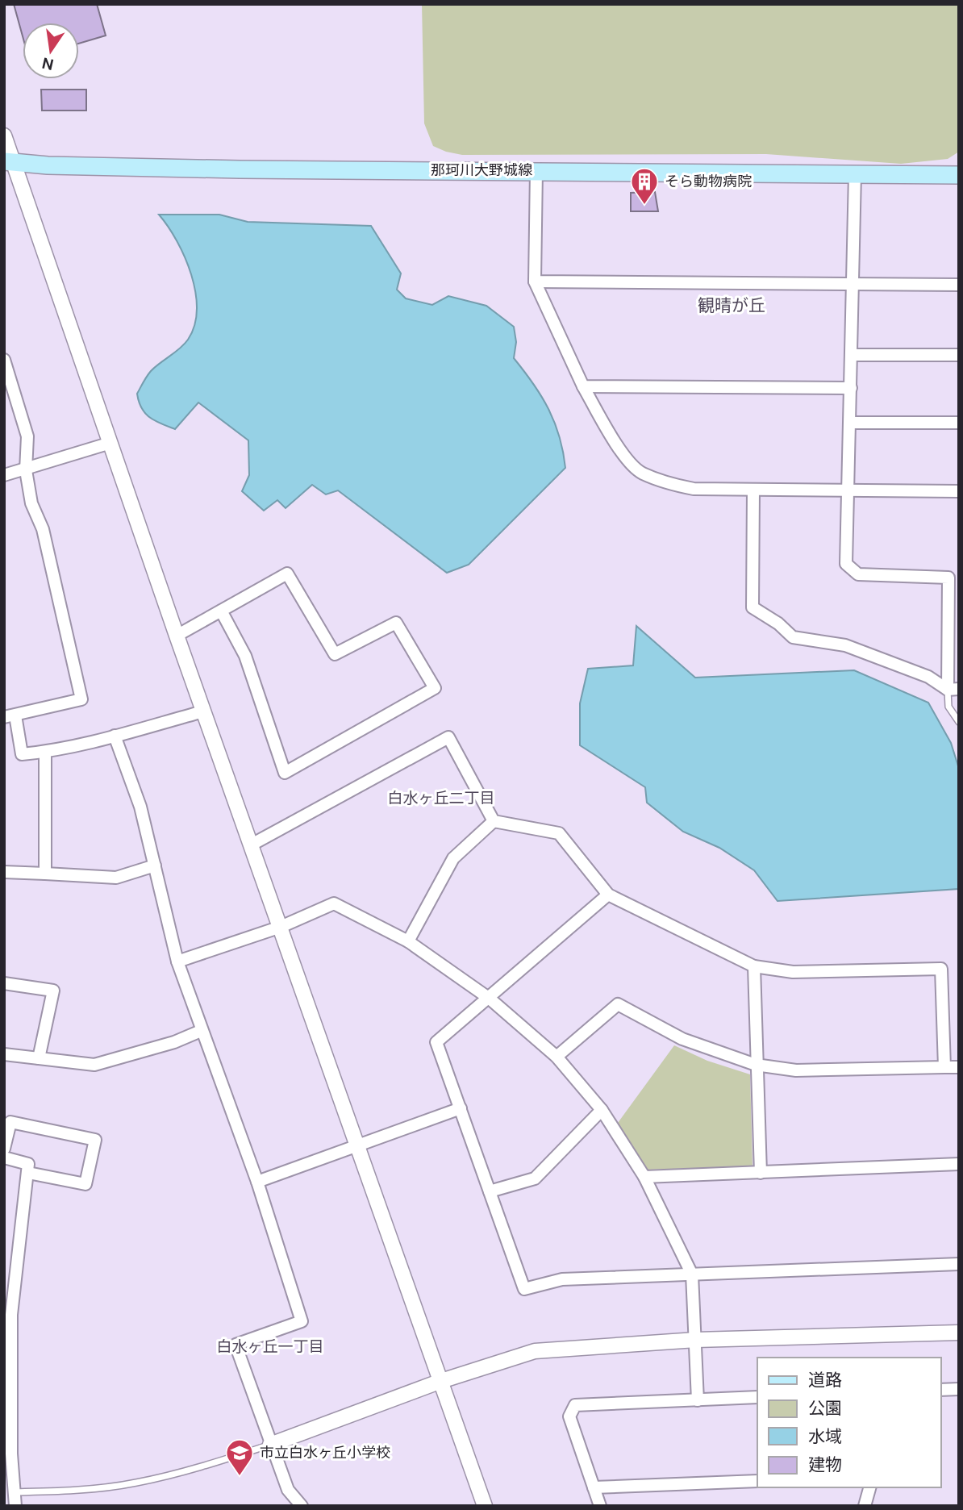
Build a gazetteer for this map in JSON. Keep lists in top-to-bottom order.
{
  "streets": {
    "main road": ["那珂川大野城線"]
  },
  "districts": ["観晴が丘", "白水ヶ丘二丁目", "白水ヶ丘一丁目"],
  "places": {
    "building": ["そら動物病院"],
    "school or university": ["市立白水ヶ丘小学校"]
  },
  "legend": [
    "道路",
    "公園",
    "水域",
    "建物"
  ],
  "north": "bottom"
}
